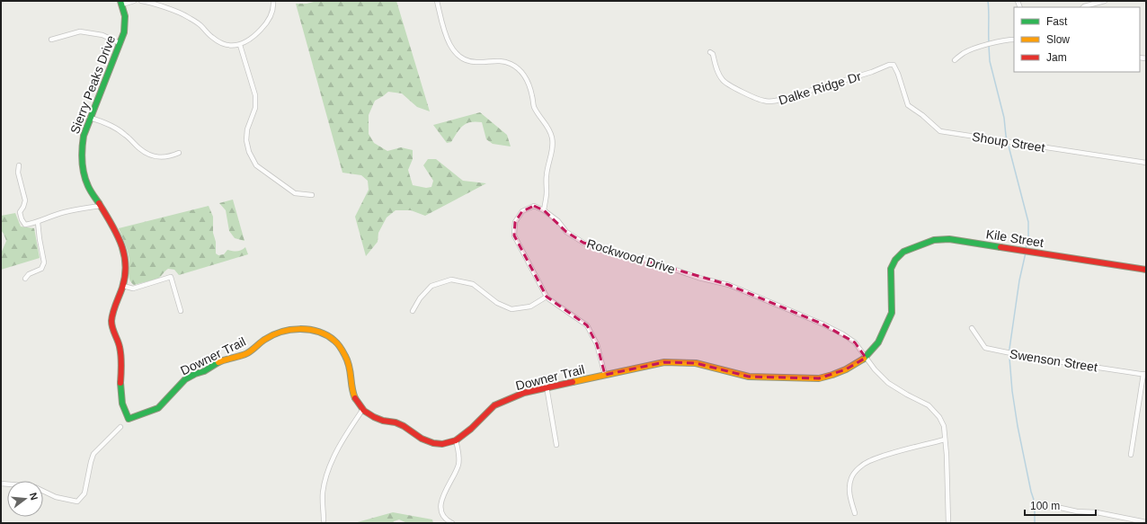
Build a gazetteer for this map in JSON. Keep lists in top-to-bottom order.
{
  "streets": {
    "street": [
      "Sierry Peaks Drive",
      "Dalke Ridge Dr",
      "Shoup Street",
      "Kile Street",
      "Rockwood Drive",
      "Downer Trail",
      "Swenson Street"
    ]
  },
  "crossings": [
    ["Sierry Peaks Drive", "Downer Trail"],
    ["Dalke Ridge Dr", "Shoup Street"],
    ["Kile Street", "Downer Trail"],
    ["Rockwood Drive", "Downer Trail"]
  ],
  "legend": ["Fast", "Slow", "Jam"],
  "scale_bar": "100 m",
  "north": "right"
}
